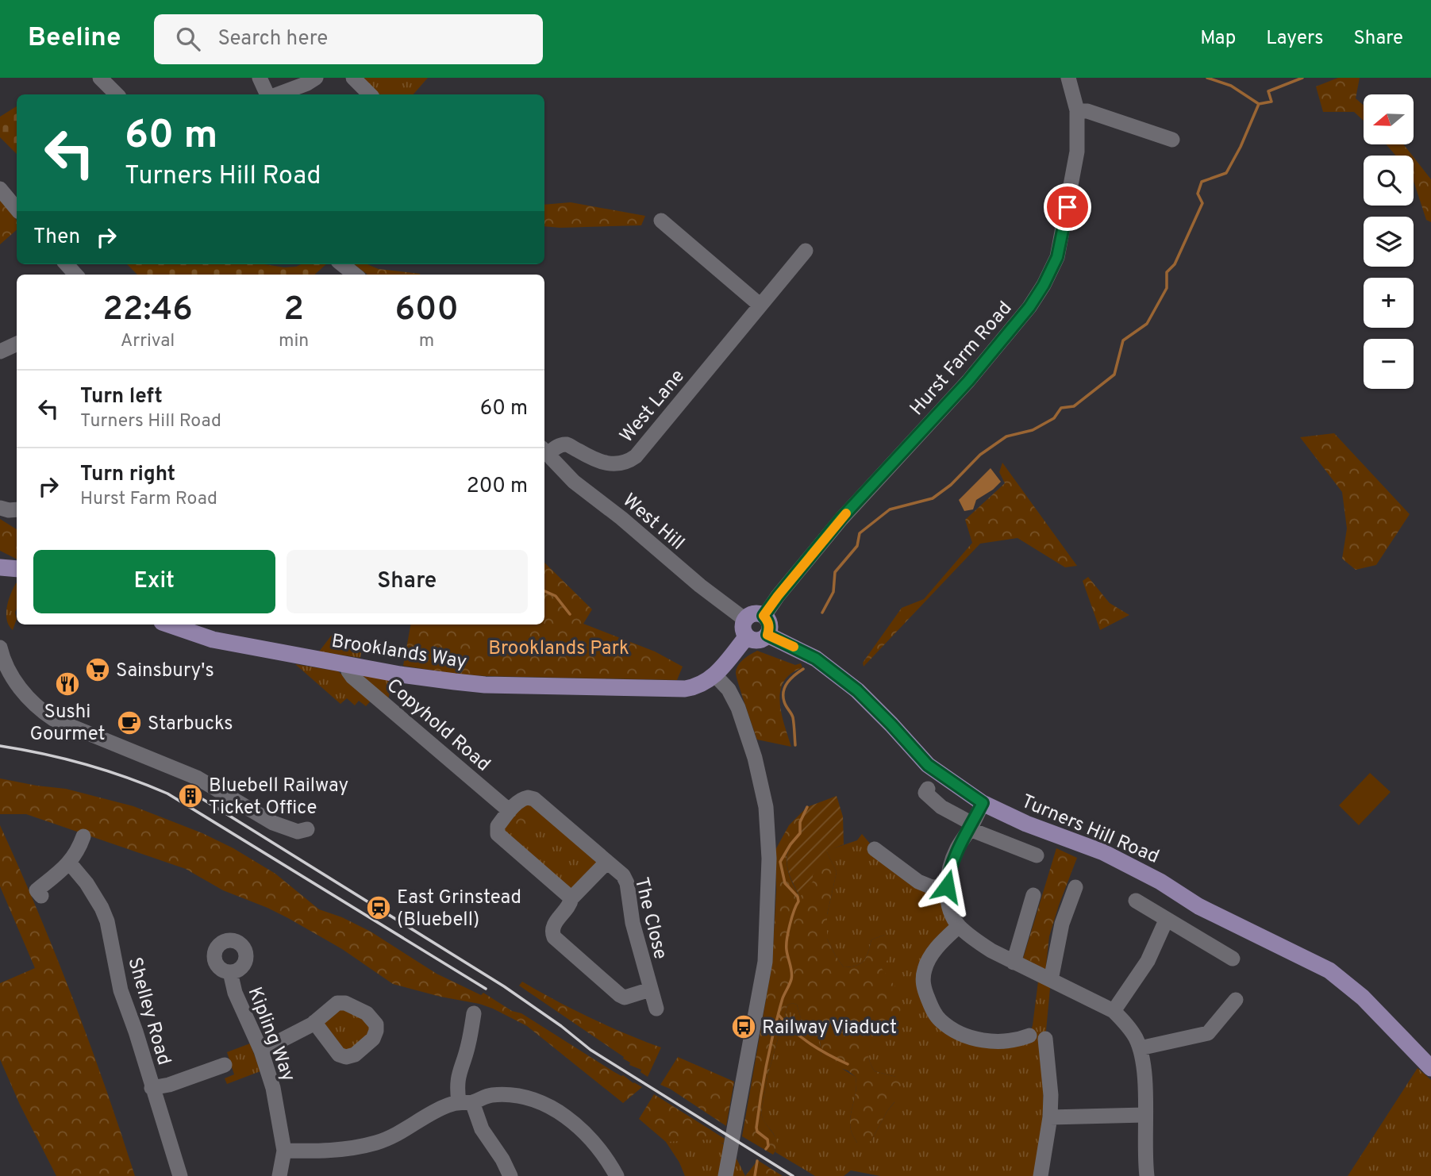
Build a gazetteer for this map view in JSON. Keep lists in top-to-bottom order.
{
  "streets": {
    "main road": ["Brooklands Way", "Turners Hill Road"],
    "street": [
      "Hurst Farm Road",
      "West Lane",
      "West Hill",
      "Copyhold Road",
      "The Close",
      "Shelley Road",
      "Kipling Way"
    ]
  },
  "crossings": [
    ["Hurst Farm Road", "West Hill"],
    ["Hurst Farm Road", "Brooklands Way"],
    ["Hurst Farm Road", "Turners Hill Road"],
    ["West Lane", "West Hill"],
    ["West Hill", "Brooklands Way"],
    ["West Hill", "Turners Hill Road"],
    ["Brooklands Way", "Copyhold Road"],
    ["Brooklands Way", "Turners Hill Road"]
  ],
  "parks": ["Brooklands Park"],
  "places": {
    "supermarket": ["Sainsbury's"],
    "restaurant": ["Sushi Gourmet"],
    "cafe": ["Starbucks"],
    "building": ["Bluebell Railway Ticket Office"],
    "station": ["East Grinstead (Bluebell)"],
    "bus stop": ["Railway Viaduct"]
  },
  "north": "left",
  "page": {
    "header": "Beeline",
    "search": "Search here",
    "nav": ["Map", "Layers", "Share"],
    "map_buttons": ["+", "−"],
    "turn": ["60 m", "Turners Hill Road"],
    "then": "Then",
    "eta": [
      "22:46",
      "Arrival",
      "2",
      "min",
      "600",
      "m"
    ],
    "list": [
      {
        "name": "Turn left",
        "note": "Turners Hill Road",
        "value": "60 m"
      },
      {
        "name": "Turn right",
        "note": "Hurst Farm Road",
        "value": "200 m"
      }
    ],
    "buttons": ["Exit", "Share"]
  }
}
